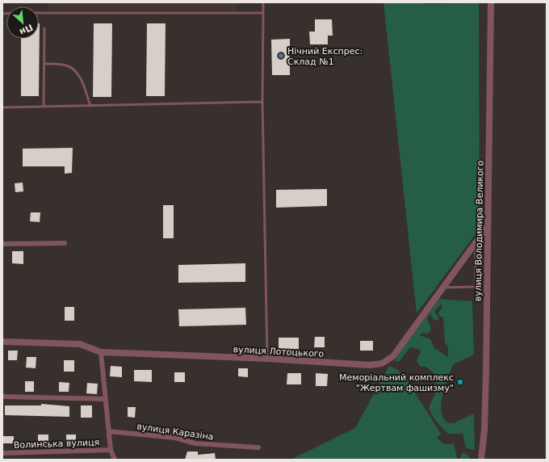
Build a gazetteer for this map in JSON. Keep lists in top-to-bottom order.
{
  "streets": {
    "street": [
      "вулиця Володимира Великого",
      "вулиця Лотоцького",
      "вулиця Каразіна",
      "Волинська вулиця"
    ]
  },
  "crossings": [
    ["вулиця Володимира Великого", "вулиця Лотоцького"]
  ],
  "places": ["Нічний Експрес: Склад №1", "Меморіальний комплекс \"Жертвам фашизму\""],
  "north": "bottom right"
}
